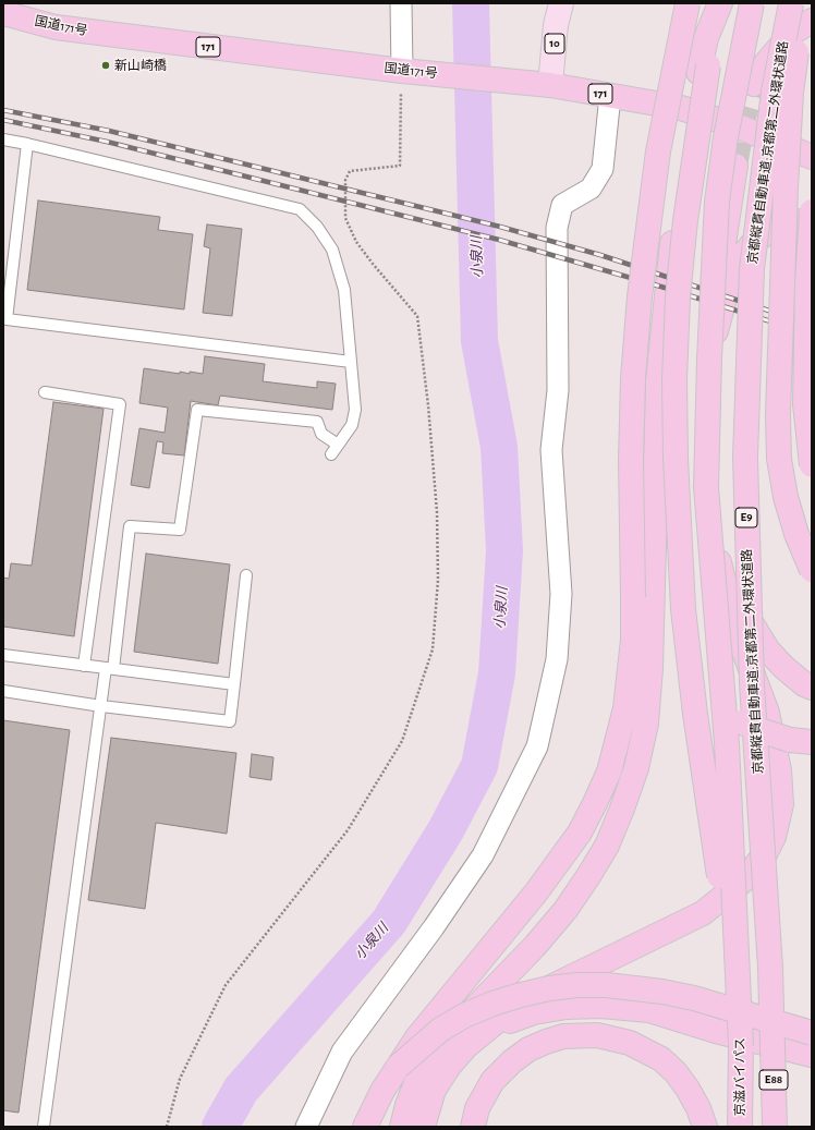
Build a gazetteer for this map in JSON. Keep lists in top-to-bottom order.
{
  "streets": {
    "highway": [
      "国道171号",
      "171",
      "京都縦貫自動車道;京都第二外環状道路",
      "E9",
      "京滋バイパス",
      "E88"
    ],
    "main road": ["10"]
  },
  "crossings": [
    ["国道171号", "10"],
    ["京都縦貫自動車道;京都第二外環状道路", "E88"]
  ],
  "water": ["小泉川"],
  "places": ["新山崎橋"]
}
